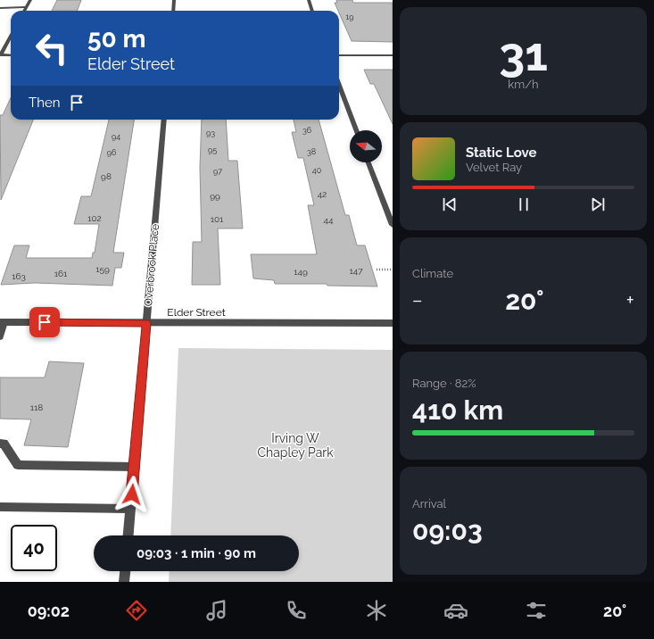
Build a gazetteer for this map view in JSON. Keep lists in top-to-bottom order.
{
  "streets": {
    "street": ["Overbrook Place", "Elder Street"]
  },
  "crossings": [
    ["Overbrook Place", "Elder Street"]
  ],
  "parks": ["Irving W Chapley Park"],
  "house_numbers": [
    "19",
    "36",
    "93",
    "94",
    "95",
    "38",
    "96",
    "40",
    "97",
    "98",
    "42",
    "99",
    "102",
    "101",
    "44",
    "159",
    "147",
    "149",
    "161",
    "163",
    "118"
  ],
  "north": "left",
  "page": {
    "tile": [
      ["31", "km/h"],
      "Climate",
      ["Range · 82%", "410 km"],
      ["Arrival", "09:03"]
    ],
    "turn": ["50 m", "Elder Street"],
    "then": "Then",
    "song": ["Static Love", "Velvet Ray"],
    "heat": ["−", "20°", "+"],
    "limit": "40",
    "trip": "09:03 · 1 min · 90 m",
    "tabs": ["09:02", "20°"]
  }
}
